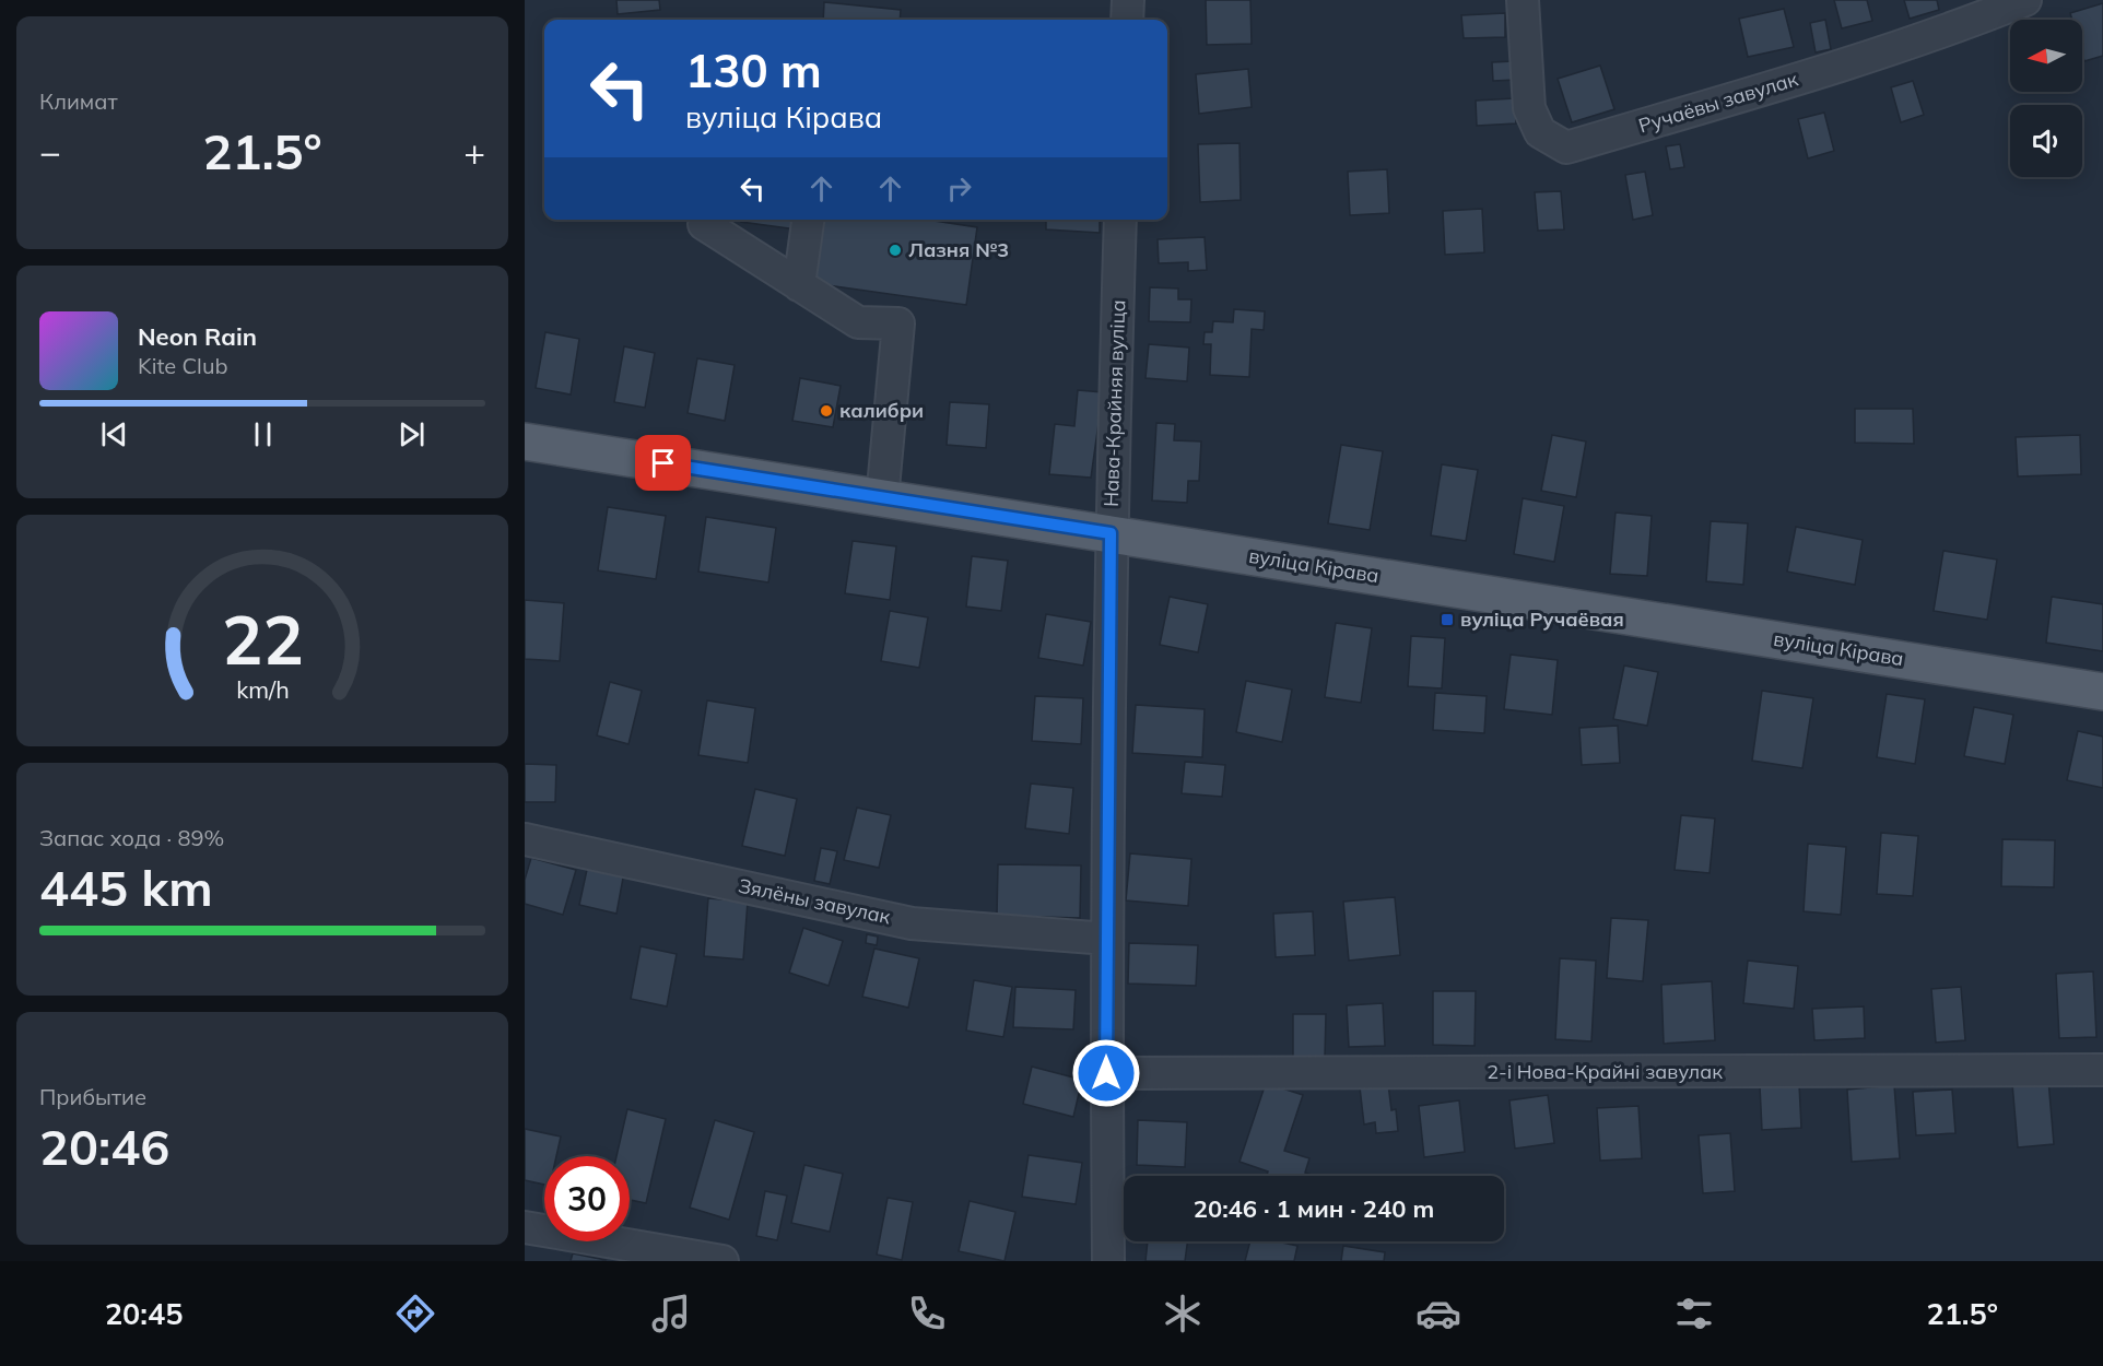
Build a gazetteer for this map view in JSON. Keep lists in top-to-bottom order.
{
  "streets": {
    "main road": ["вуліца Кірава"],
    "street": [
      "Ручаёвы завулак",
      "Нава-Крайняя вуліца",
      "Зялёны завулак",
      "2-і Нова-Крайні завулак"
    ]
  },
  "crossings": [
    ["Нава-Крайняя вуліца", "вуліца Кірава"],
    ["Нава-Крайняя вуліца", "Зялёны завулак"],
    ["Нава-Крайняя вуліца", "2-і Нова-Крайні завулак"]
  ],
  "places": {
    "other": ["Лазня №3", "калибри"],
    "transit": ["вуліца Ручаёвая"]
  },
  "north": "left",
  "page": {
    "tile": [
      "Климат",
      ["Запас хода · 89%", "445 km"],
      ["Прибытие", "20:46"]
    ],
    "turn": ["130 m", "вуліца Кірава"],
    "heat": ["−", "21.5°", "+"],
    "song": ["Neon Rain", "Kite Club"],
    "limit": "30",
    "trip": "20:46 · 1 мин · 240 m",
    "tabs": ["20:45", "21.5°"],
    "gauge": ["22", "km/h"]
  }
}
